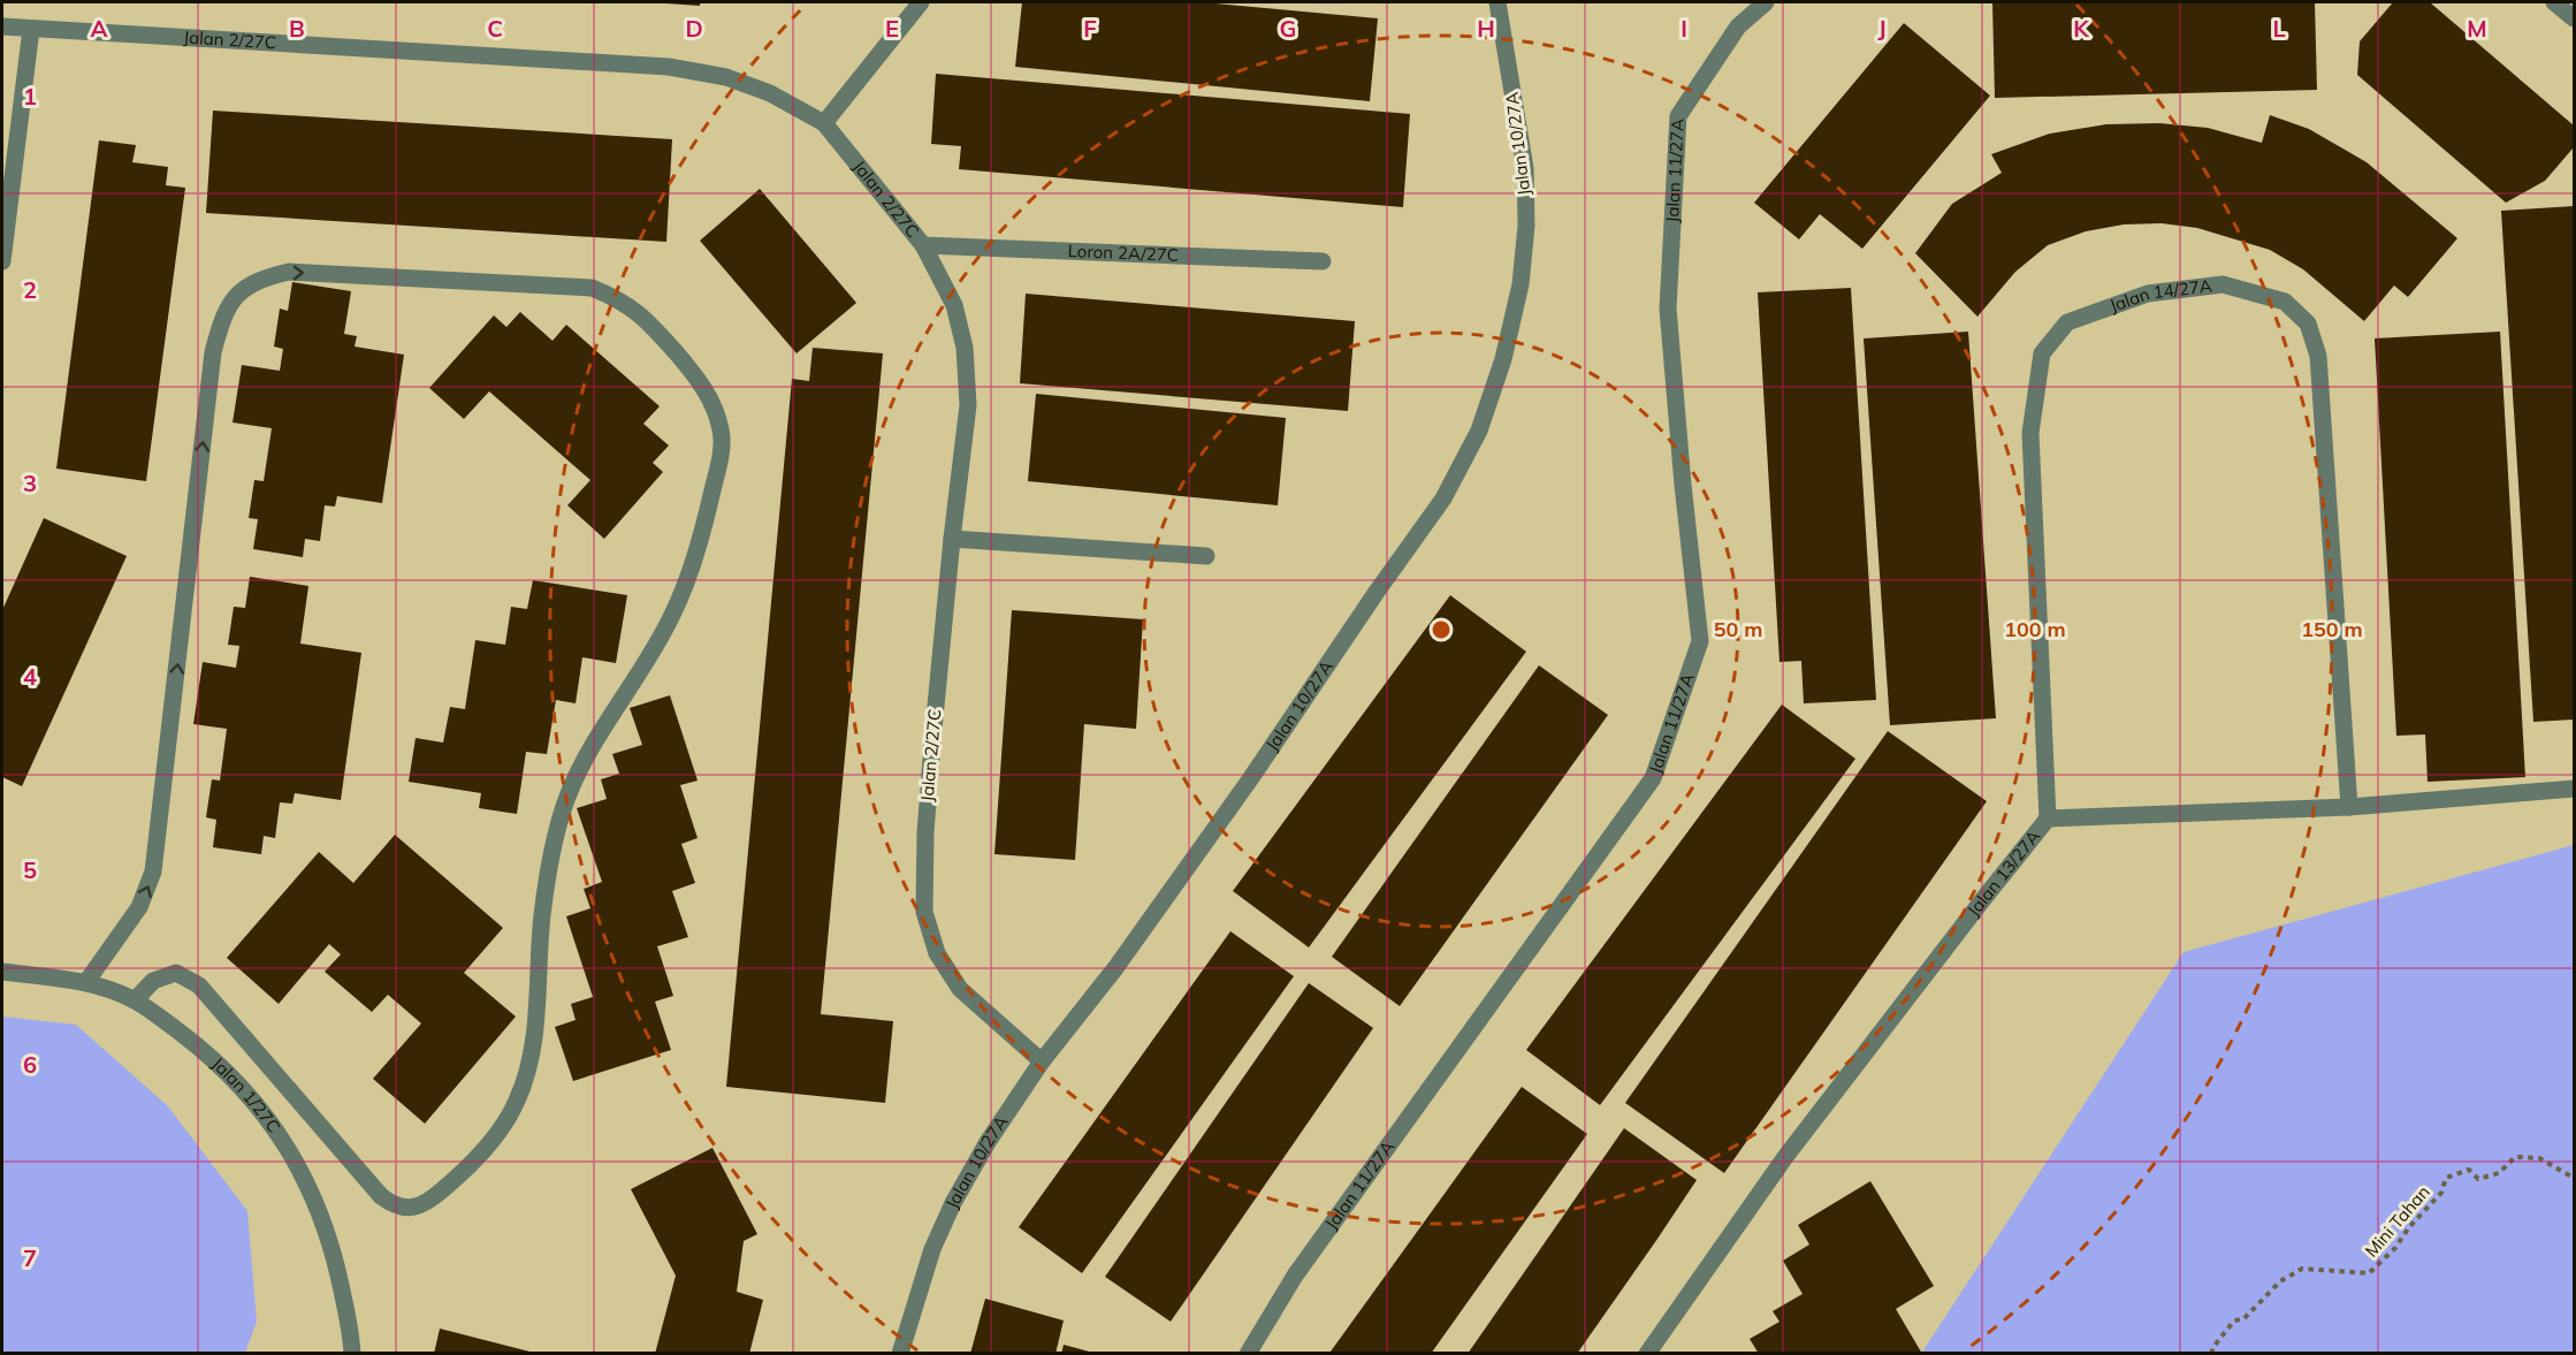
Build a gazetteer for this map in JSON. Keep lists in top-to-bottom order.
{
  "streets": {
    "street": [
      "Jalan 2/27C",
      "Jalan 10/27A",
      "Jalan 11/27A",
      "Loron 2A/27C",
      "Jalan 14/27A",
      "Jalan 13/27A",
      "Jalan 1/27C"
    ],
    "path": ["Mini Tahan"]
  },
  "crossings": [
    ["Jalan 2/27C", "Jalan 10/27A"],
    ["Jalan 2/27C", "Loron 2A/27C"],
    ["Jalan 14/27A", "Jalan 13/27A"]
  ],
  "grid": {
    "columns": [
      "A",
      "B",
      "C",
      "D",
      "E",
      "F",
      "G",
      "H",
      "I",
      "J",
      "K",
      "L",
      "M"
    ],
    "rows": [
      "1",
      "2",
      "3",
      "4",
      "5",
      "6",
      "7"
    ]
  },
  "rings": ["50 m", "100 m", "150 m"]
}
